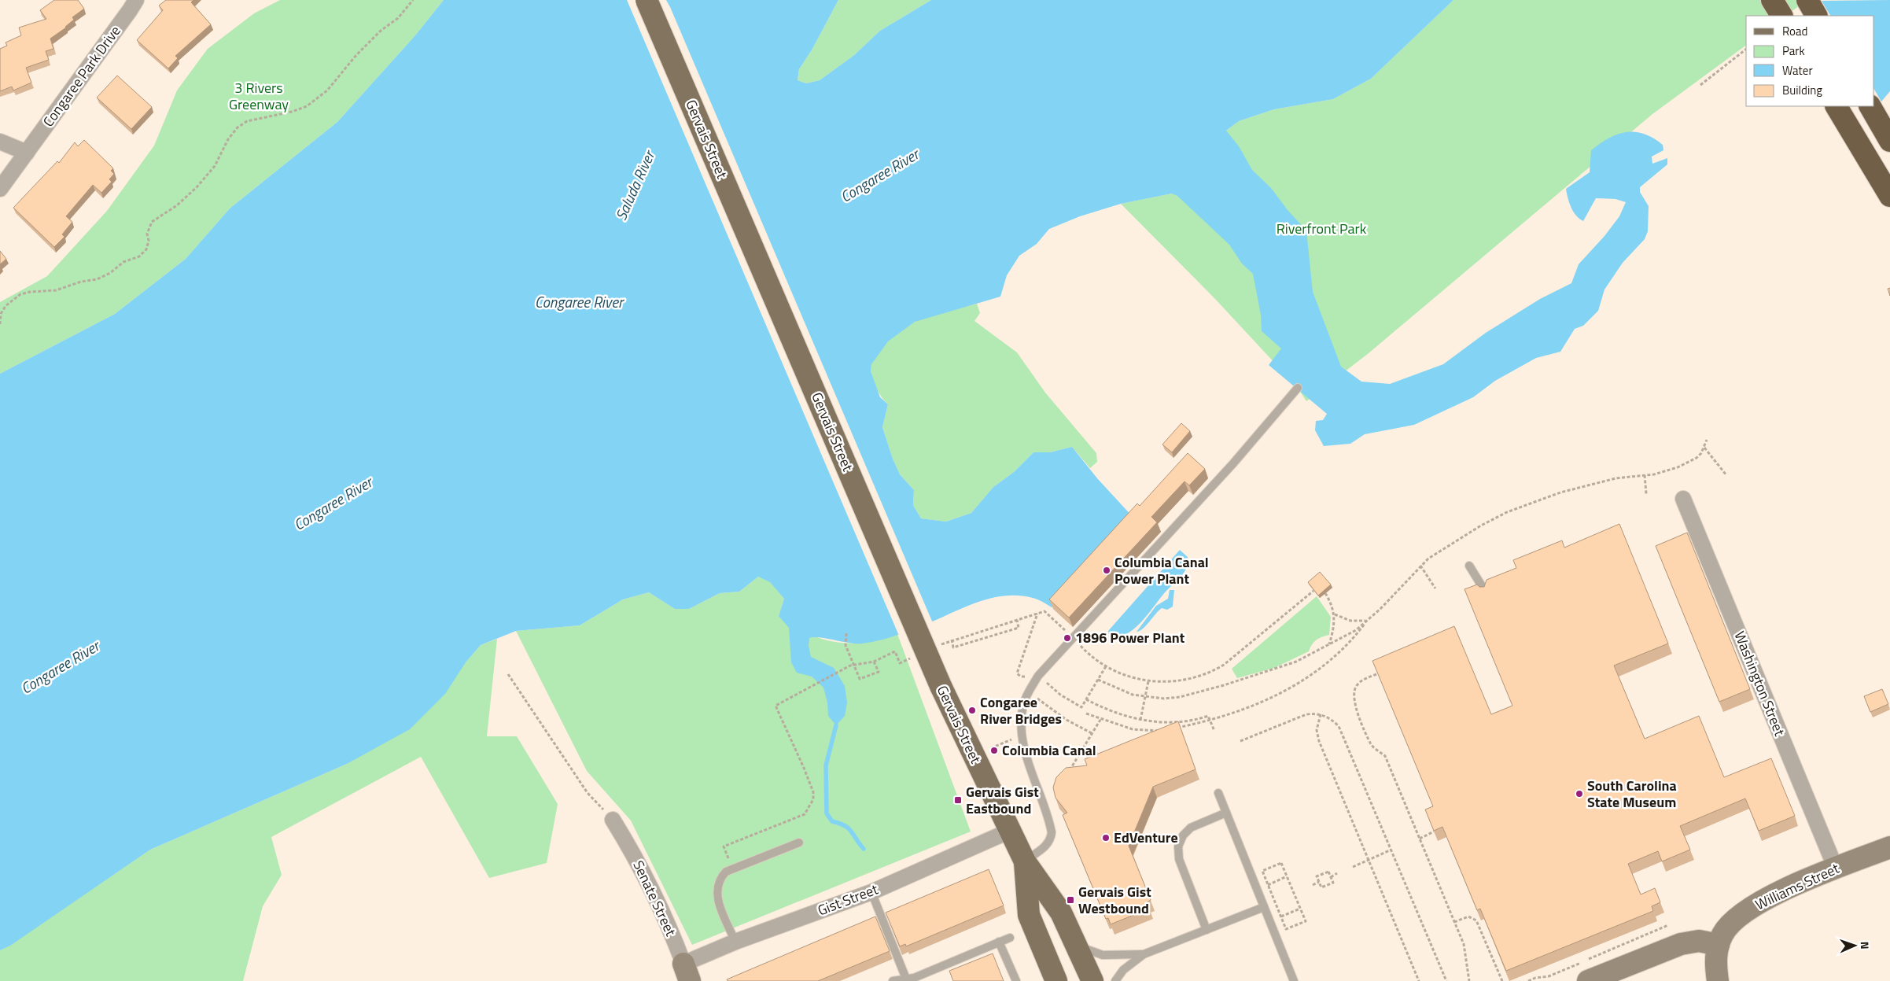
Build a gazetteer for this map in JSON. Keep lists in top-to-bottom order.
{
  "streets": {
    "main road": ["Gervais Street"],
    "street": [
      "Congaree Park Drive",
      "Washington Street",
      "Williams Street",
      "Senate Street",
      "Gist Street"
    ]
  },
  "crossings": [
    ["Gervais Street", "Gist Street"],
    ["Washington Street", "Williams Street"],
    ["Senate Street", "Gist Street"]
  ],
  "water": ["Congaree River", "Saluda River"],
  "parks": ["3 Rivers Greenway", "Riverfront Park"],
  "places": {
    "other": [
      "Columbia Canal Power Plant",
      "1896 Power Plant",
      "Congaree River Bridges",
      "Columbia Canal",
      "South Carolina State Museum",
      "EdVenture"
    ],
    "transit": ["Gervais Gist Eastbound", "Gervais Gist Westbound"]
  },
  "legend": [
    "Road",
    "Park",
    "Water",
    "Building"
  ],
  "north": "right"
}
